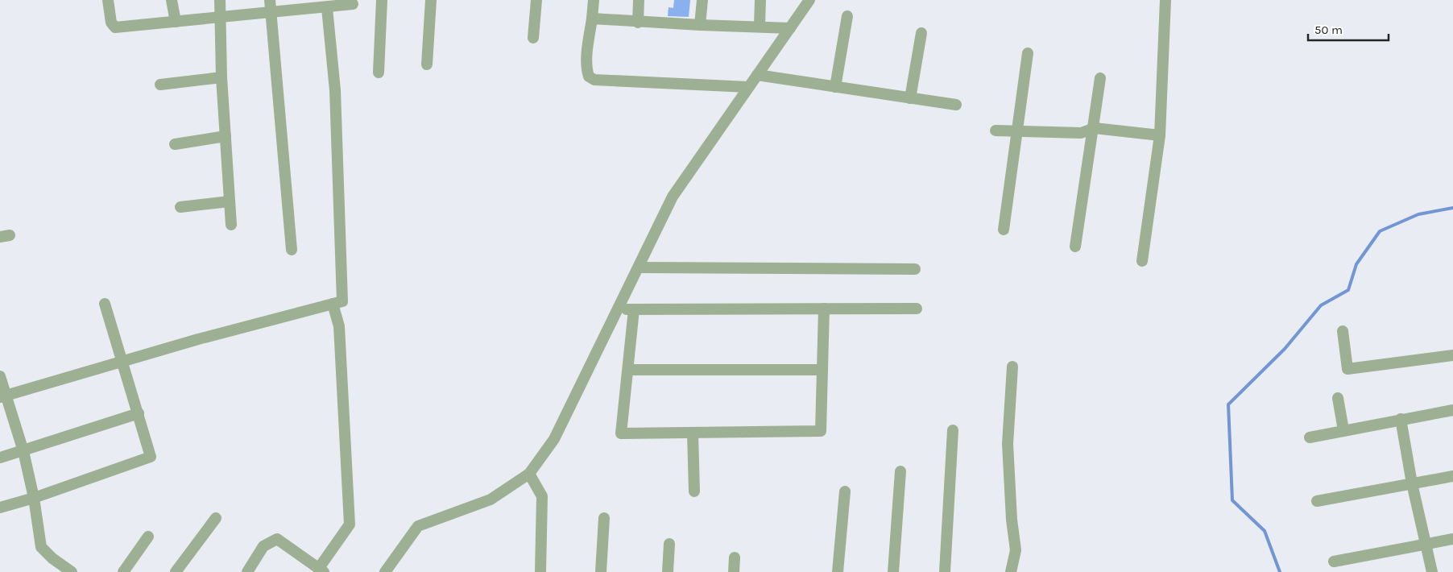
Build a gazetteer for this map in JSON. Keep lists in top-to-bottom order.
{
  "scale_bar": "50 m"
}
